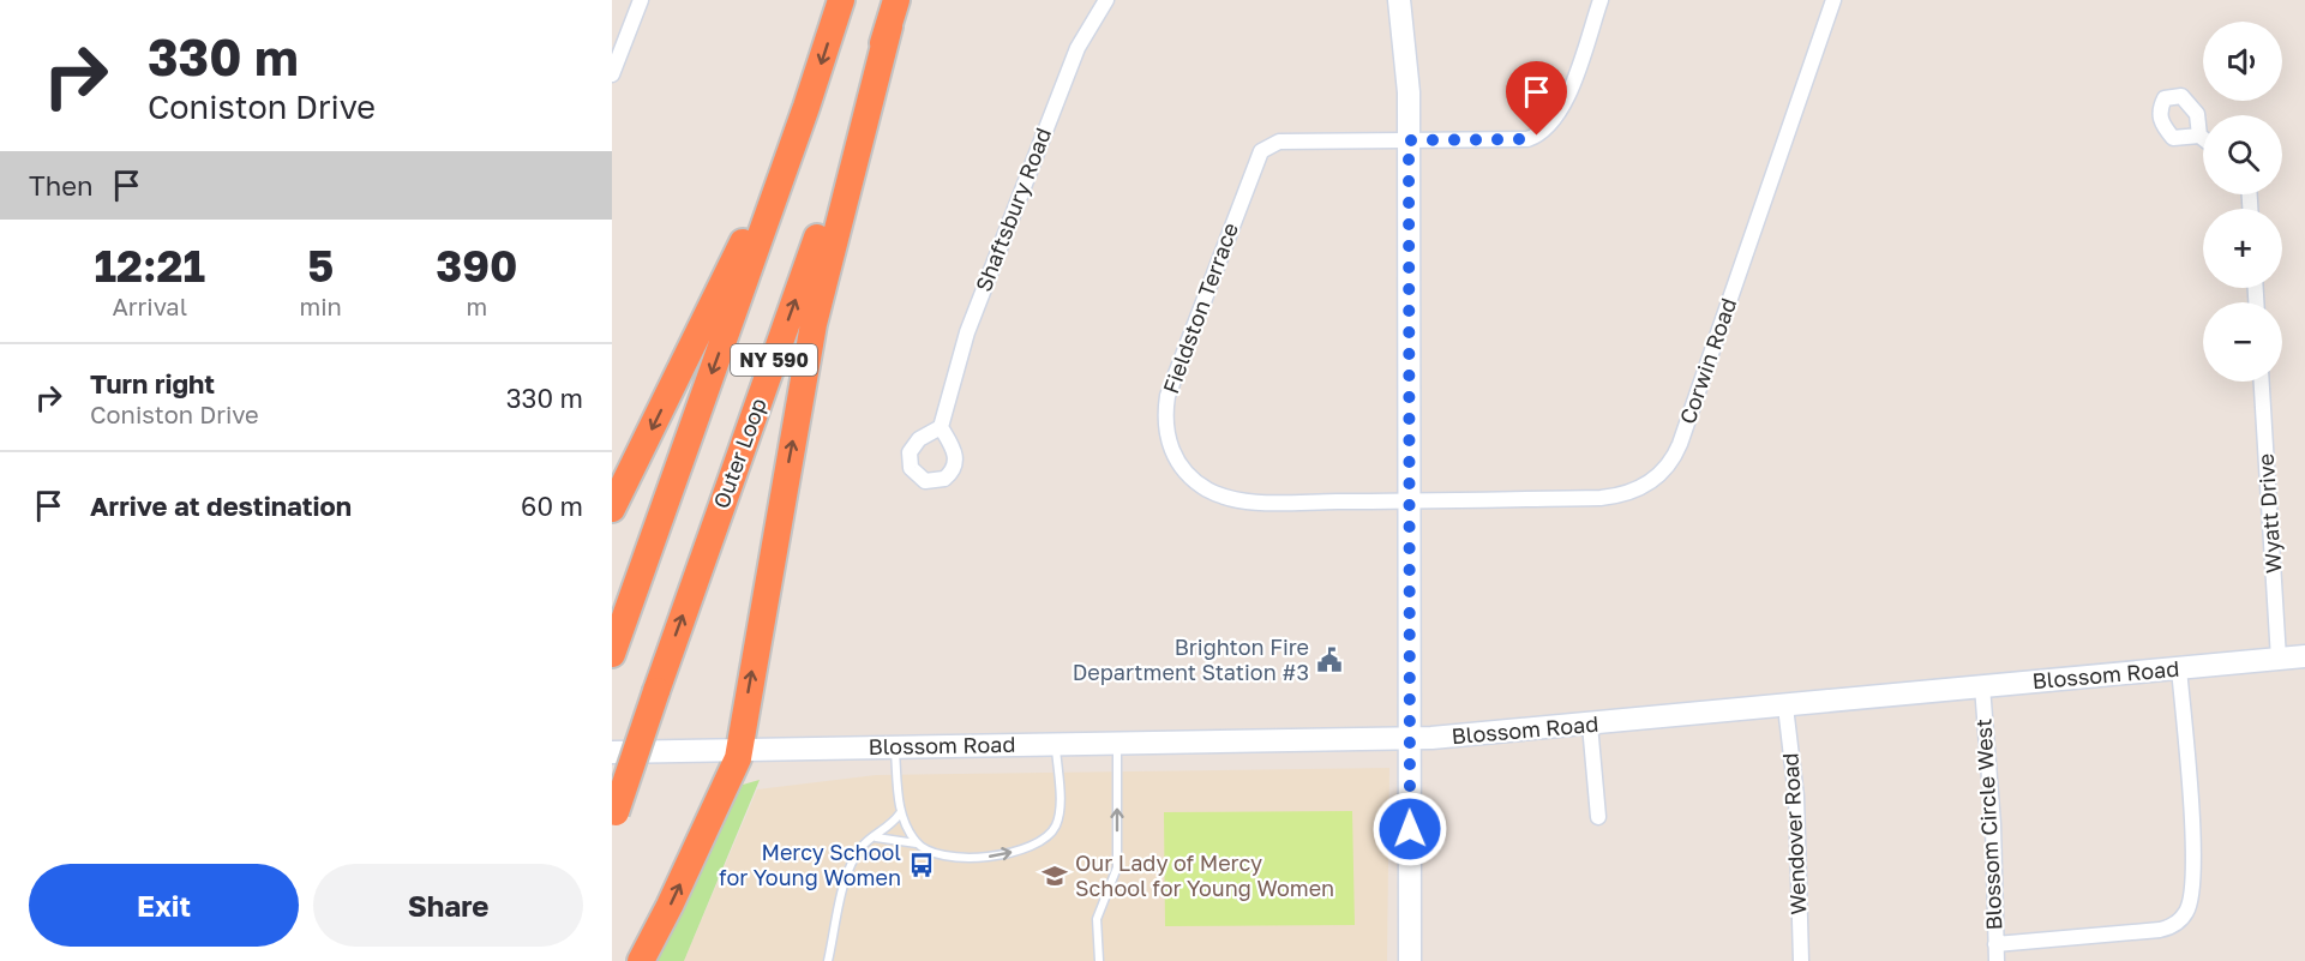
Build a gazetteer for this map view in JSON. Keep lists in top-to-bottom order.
{
  "streets": {
    "highway": ["NY 590", "Outer Loop"],
    "street": [
      "Shaftsbury Road",
      "Fieldston Terrace",
      "Corwin Road",
      "Wyatt Drive",
      "Blossom Road",
      "Blossom Circle West",
      "Wendover Road"
    ]
  },
  "crossings": [
    ["Fieldston Terrace", "Corwin Road"],
    ["Wyatt Drive", "Blossom Road"],
    ["Blossom Road", "Blossom Circle West"],
    ["Blossom Road", "Wendover Road"]
  ],
  "places": {
    "public building": ["Brighton Fire Department Station #3"],
    "bus stop": ["Mercy School for Young Women"],
    "school or university": ["Our Lady of Mercy School for Young Women"]
  },
  "page": {
    "turn": ["330 m", "Coniston Drive"],
    "map_buttons": ["+", "−"],
    "then": "Then",
    "eta": [
      "12:21",
      "Arrival",
      "5",
      "min",
      "390",
      "m"
    ],
    "list": [
      {
        "name": "Turn right",
        "note": "Coniston Drive",
        "value": "330 m"
      },
      {
        "name": "Arrive at destination",
        "value": "60 m"
      }
    ],
    "buttons": ["Exit", "Share"]
  }
}
